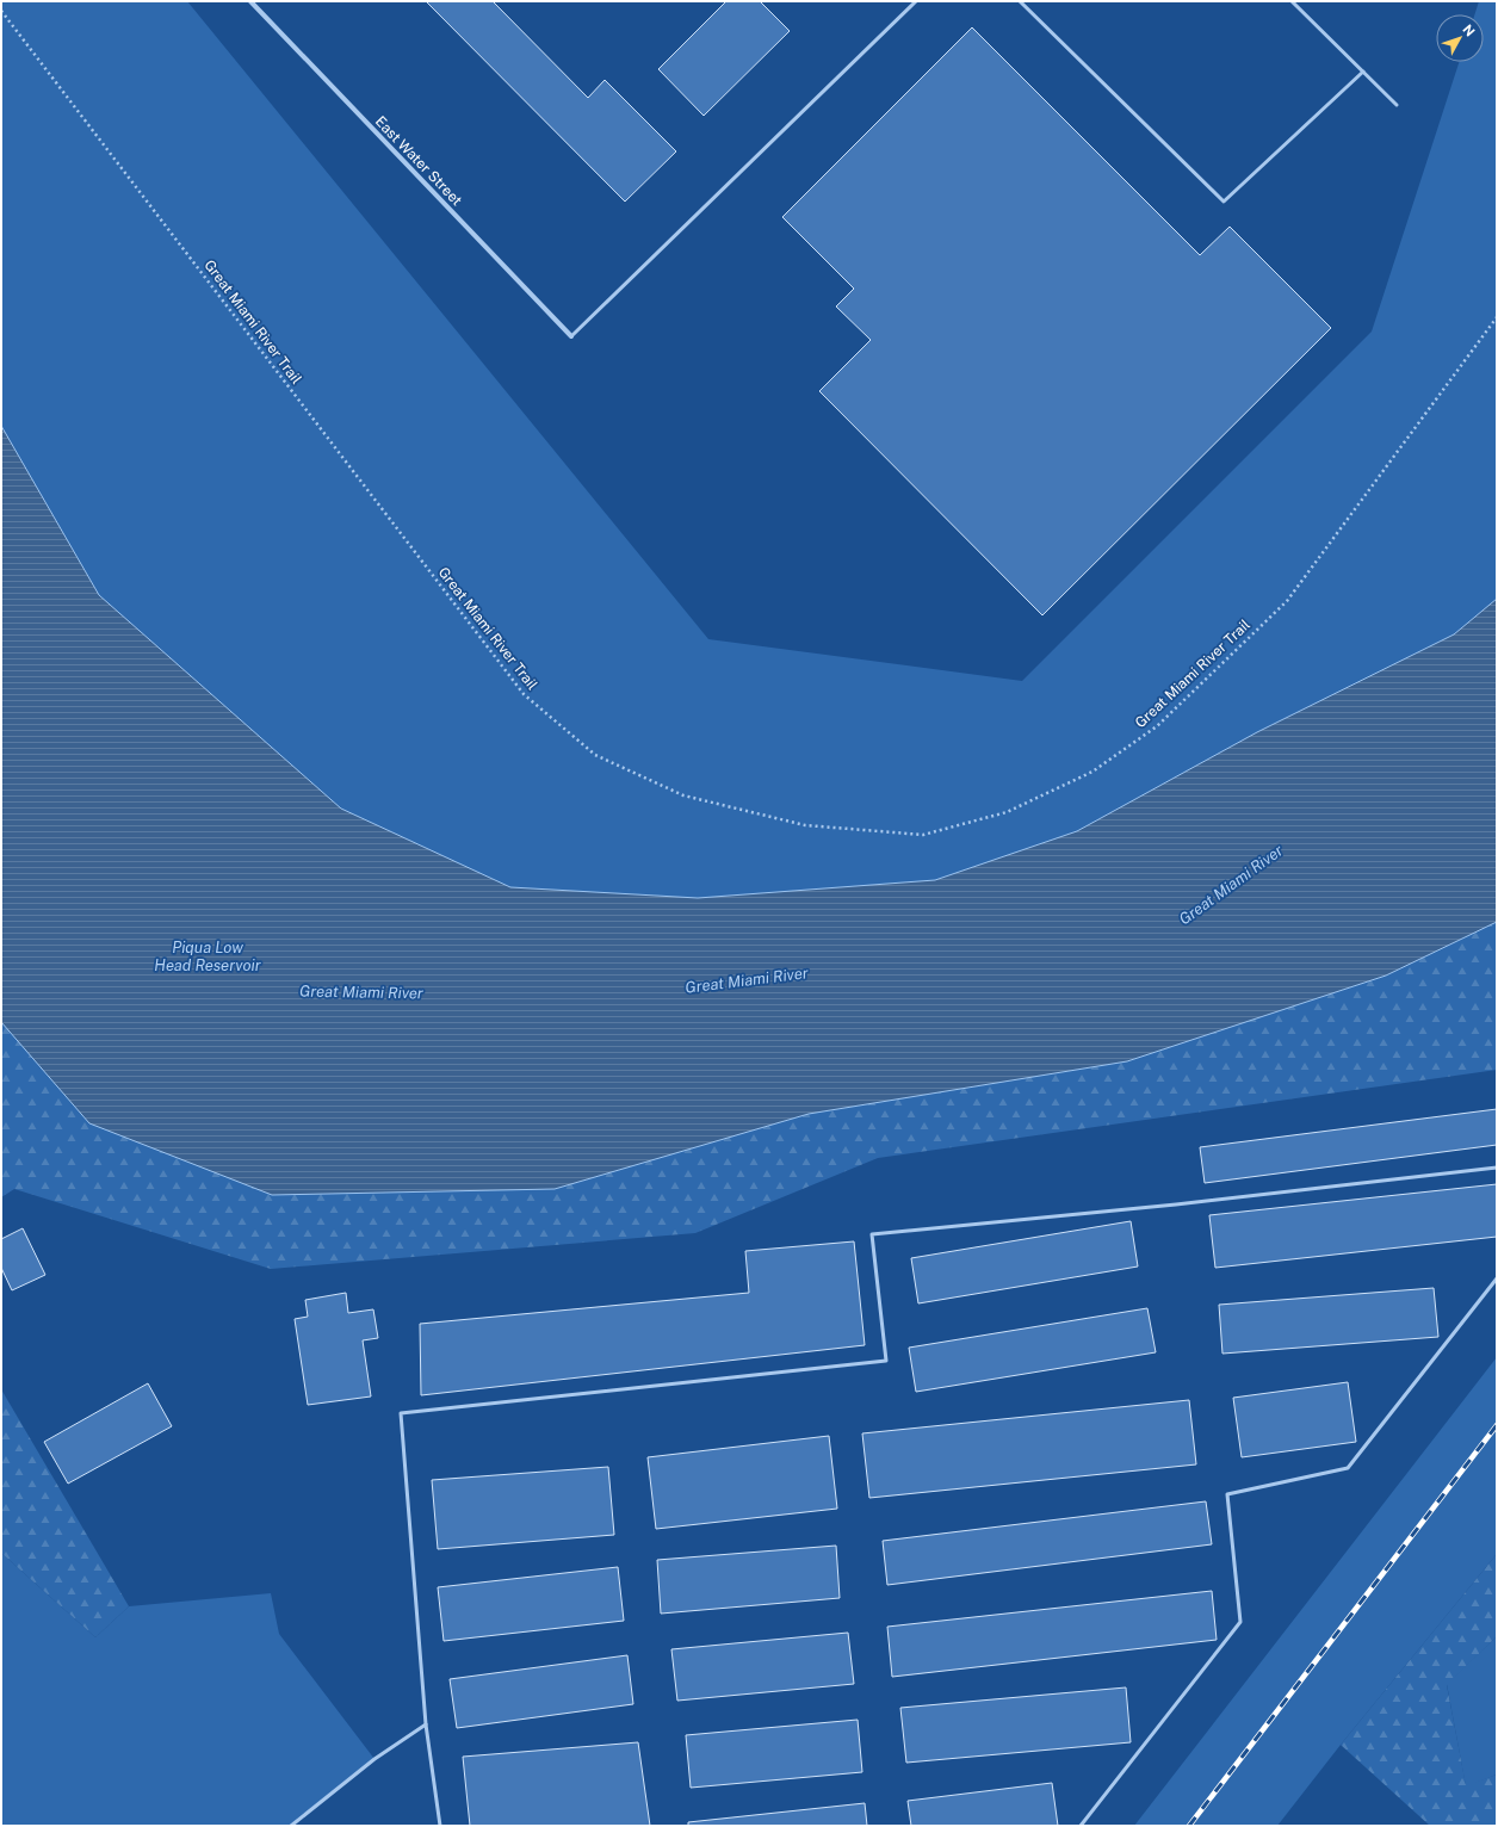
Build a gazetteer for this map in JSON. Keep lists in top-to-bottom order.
{
  "streets": {
    "street": ["East Water Street"],
    "path": ["Great Miami River Trail"]
  },
  "water": ["Great Miami River", "Piqua Low Head Reservoir"],
  "north": "top right"
}
